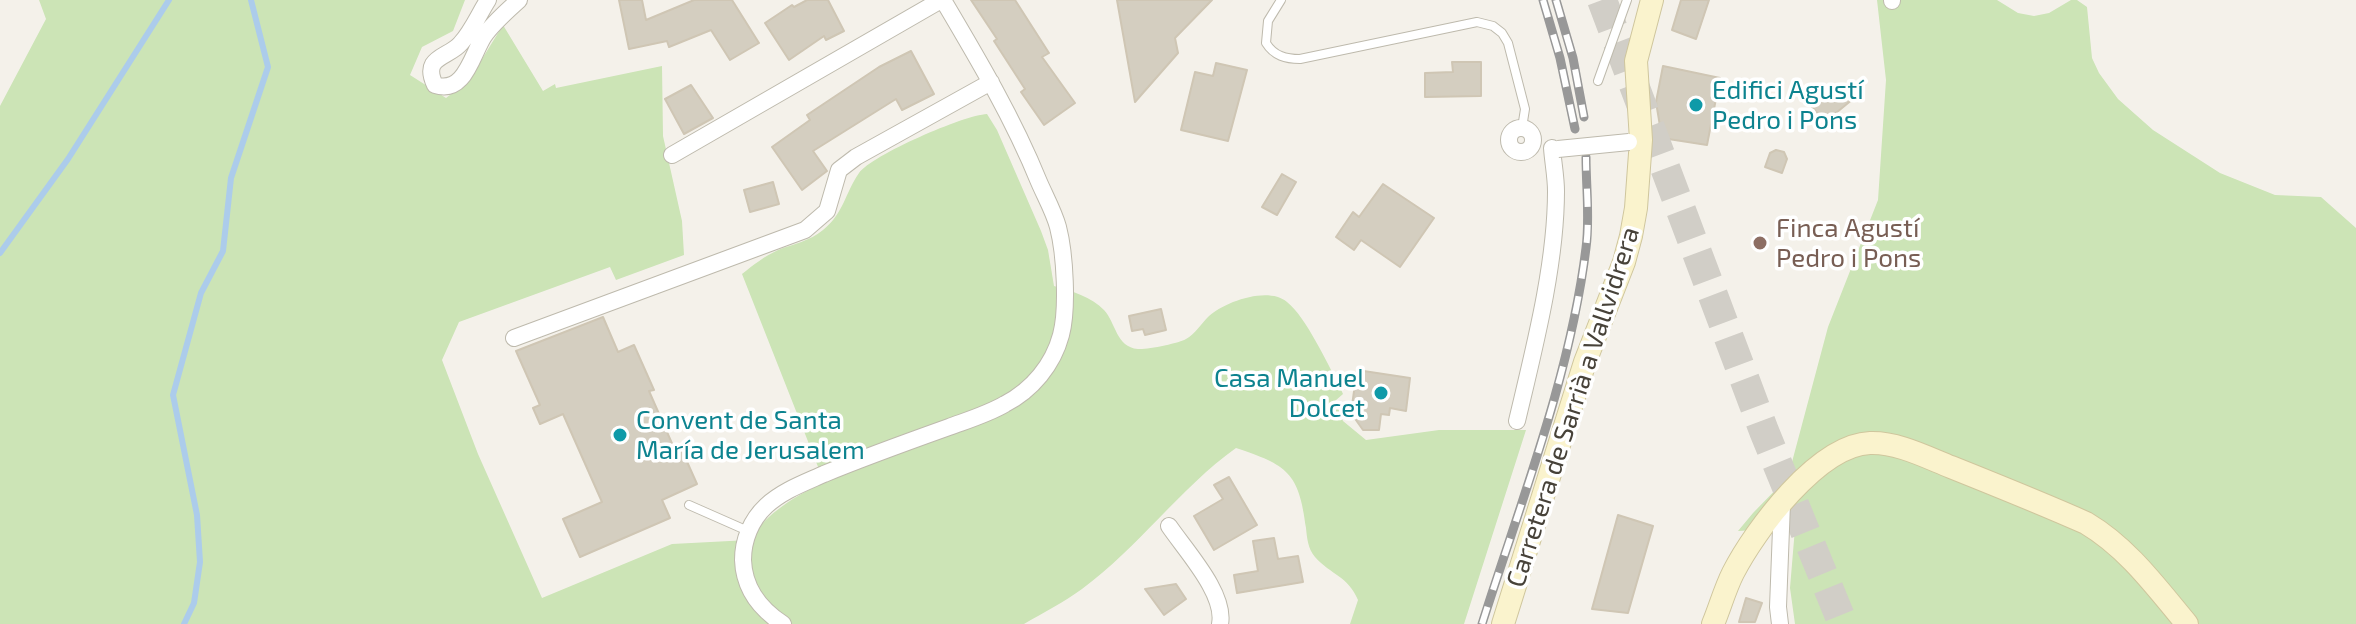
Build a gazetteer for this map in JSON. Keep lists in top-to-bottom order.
{
  "streets": {
    "main road": ["Carretera de Sarrià a Vallvidrera"]
  },
  "places": [
    "Edifici Agustí Pedro i Pons",
    "Finca Agustí Pedro i Pons",
    "Casa Manuel Dolcet",
    "Convent de Santa María de Jerusalem"
  ]
}
